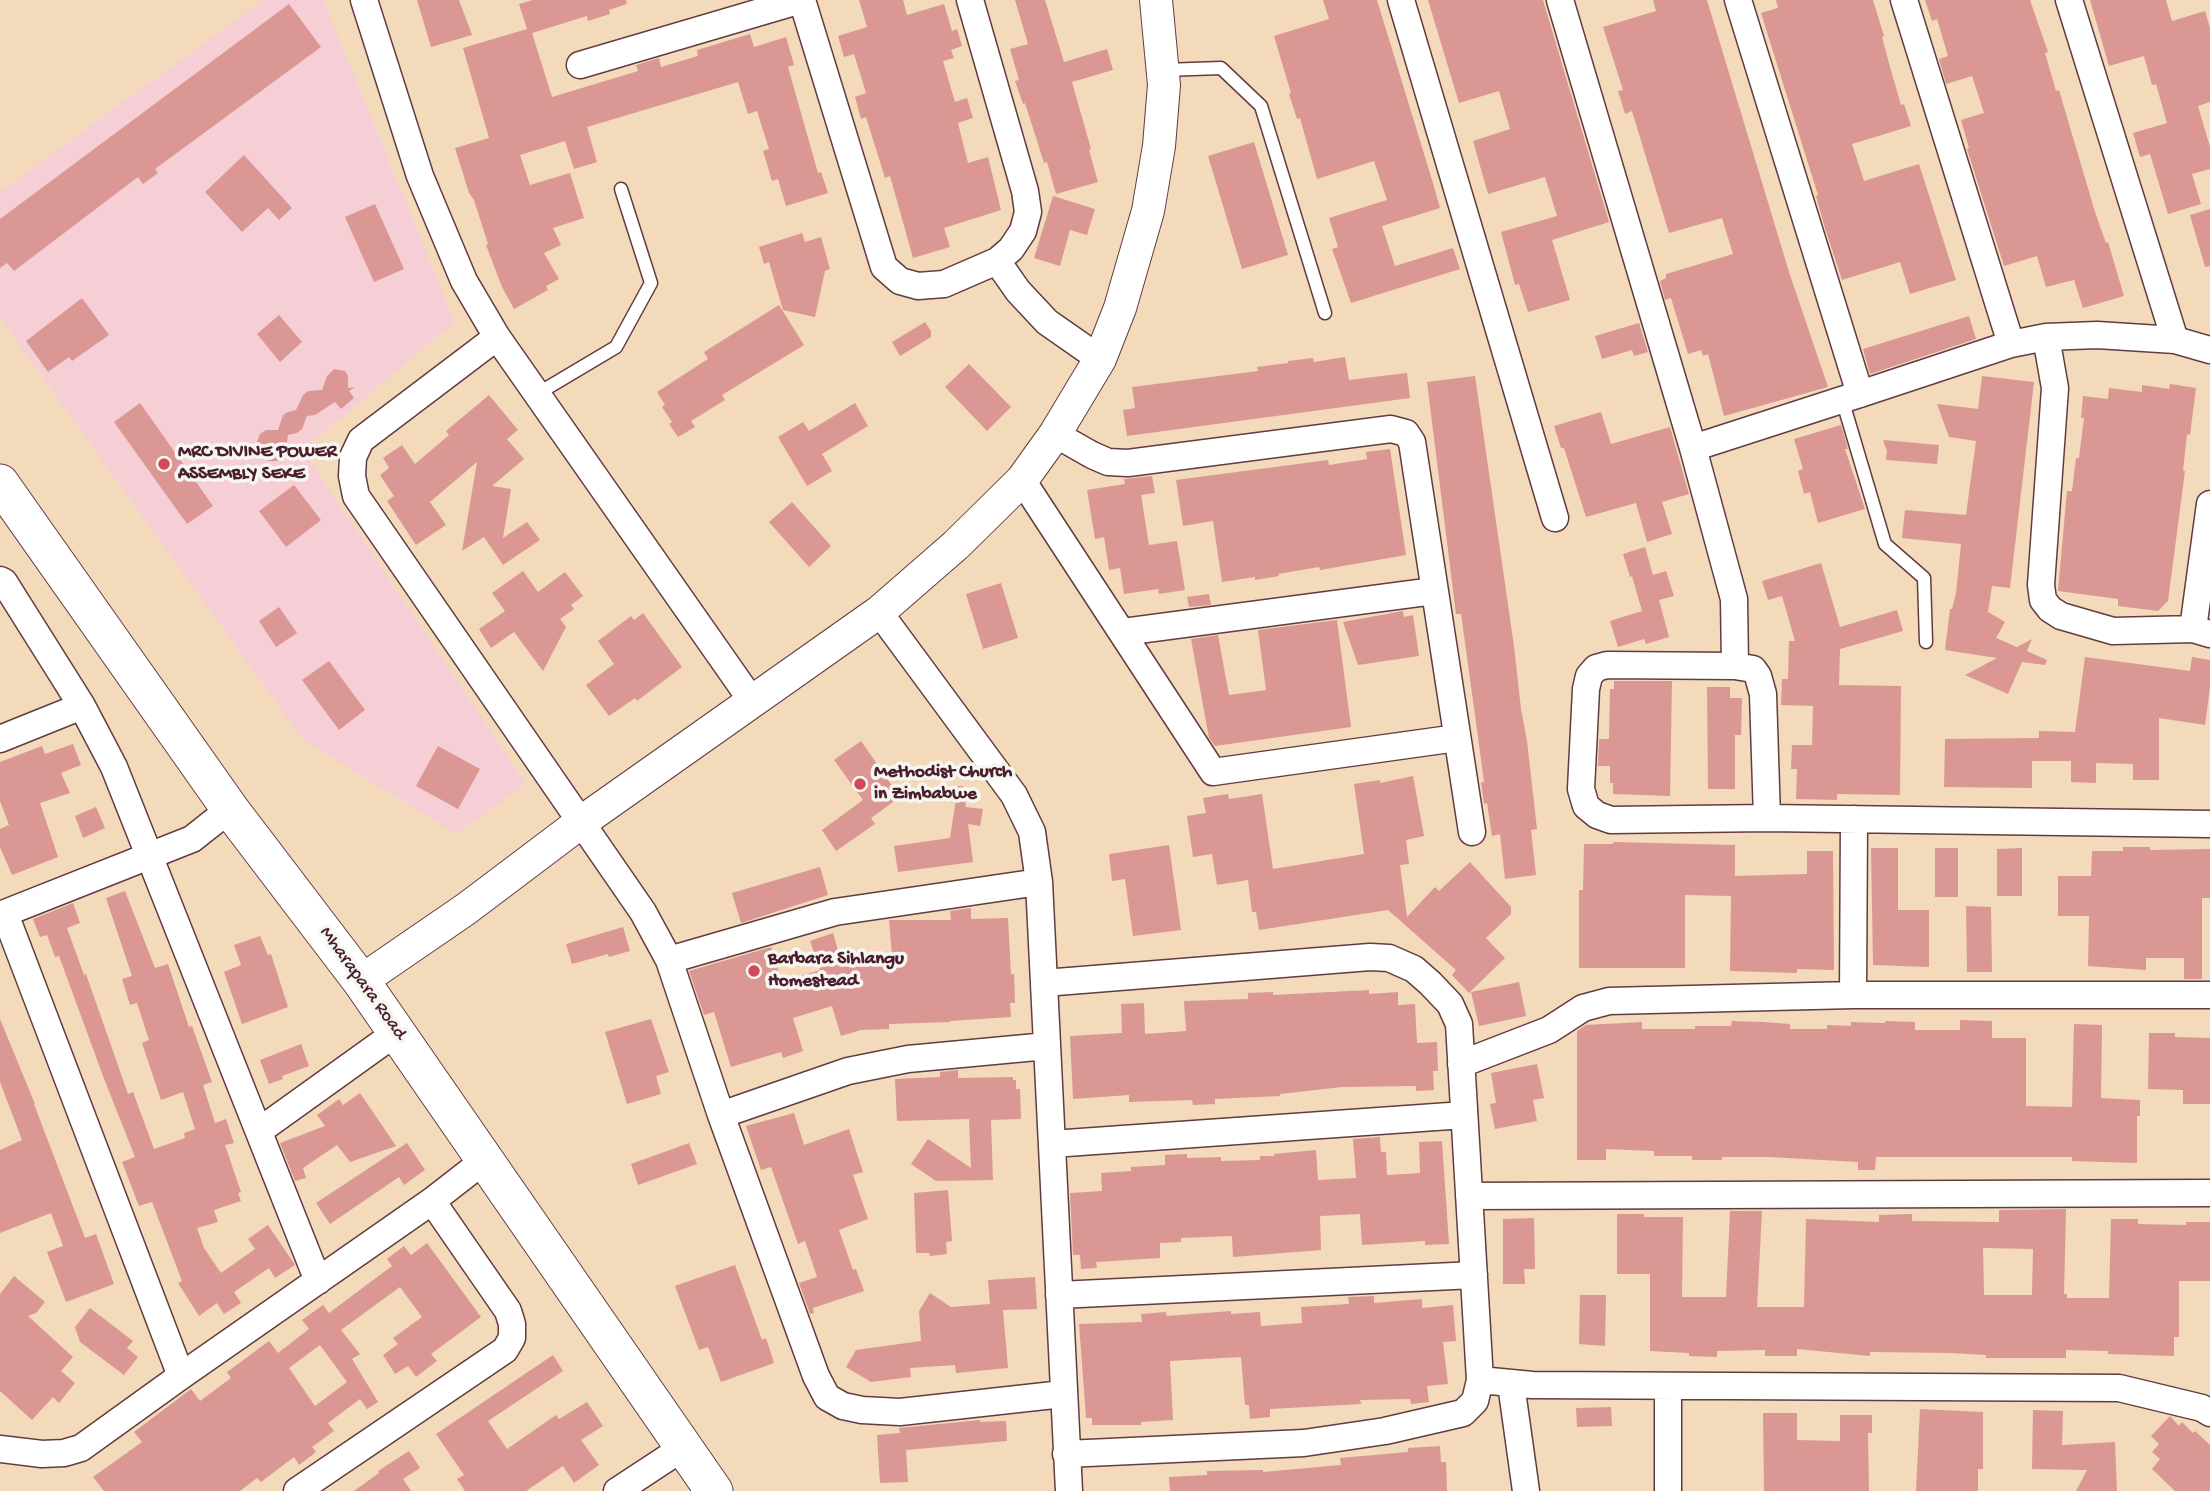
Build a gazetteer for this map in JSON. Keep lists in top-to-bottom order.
{
  "streets": {
    "main road": ["Mharapara Road"]
  },
  "places": ["MRC DIVINE POWER ASSEMBLY SEKE", "Methodist Church in Zimbabwe", "Barbara Sihlangu Homestead"]
}
